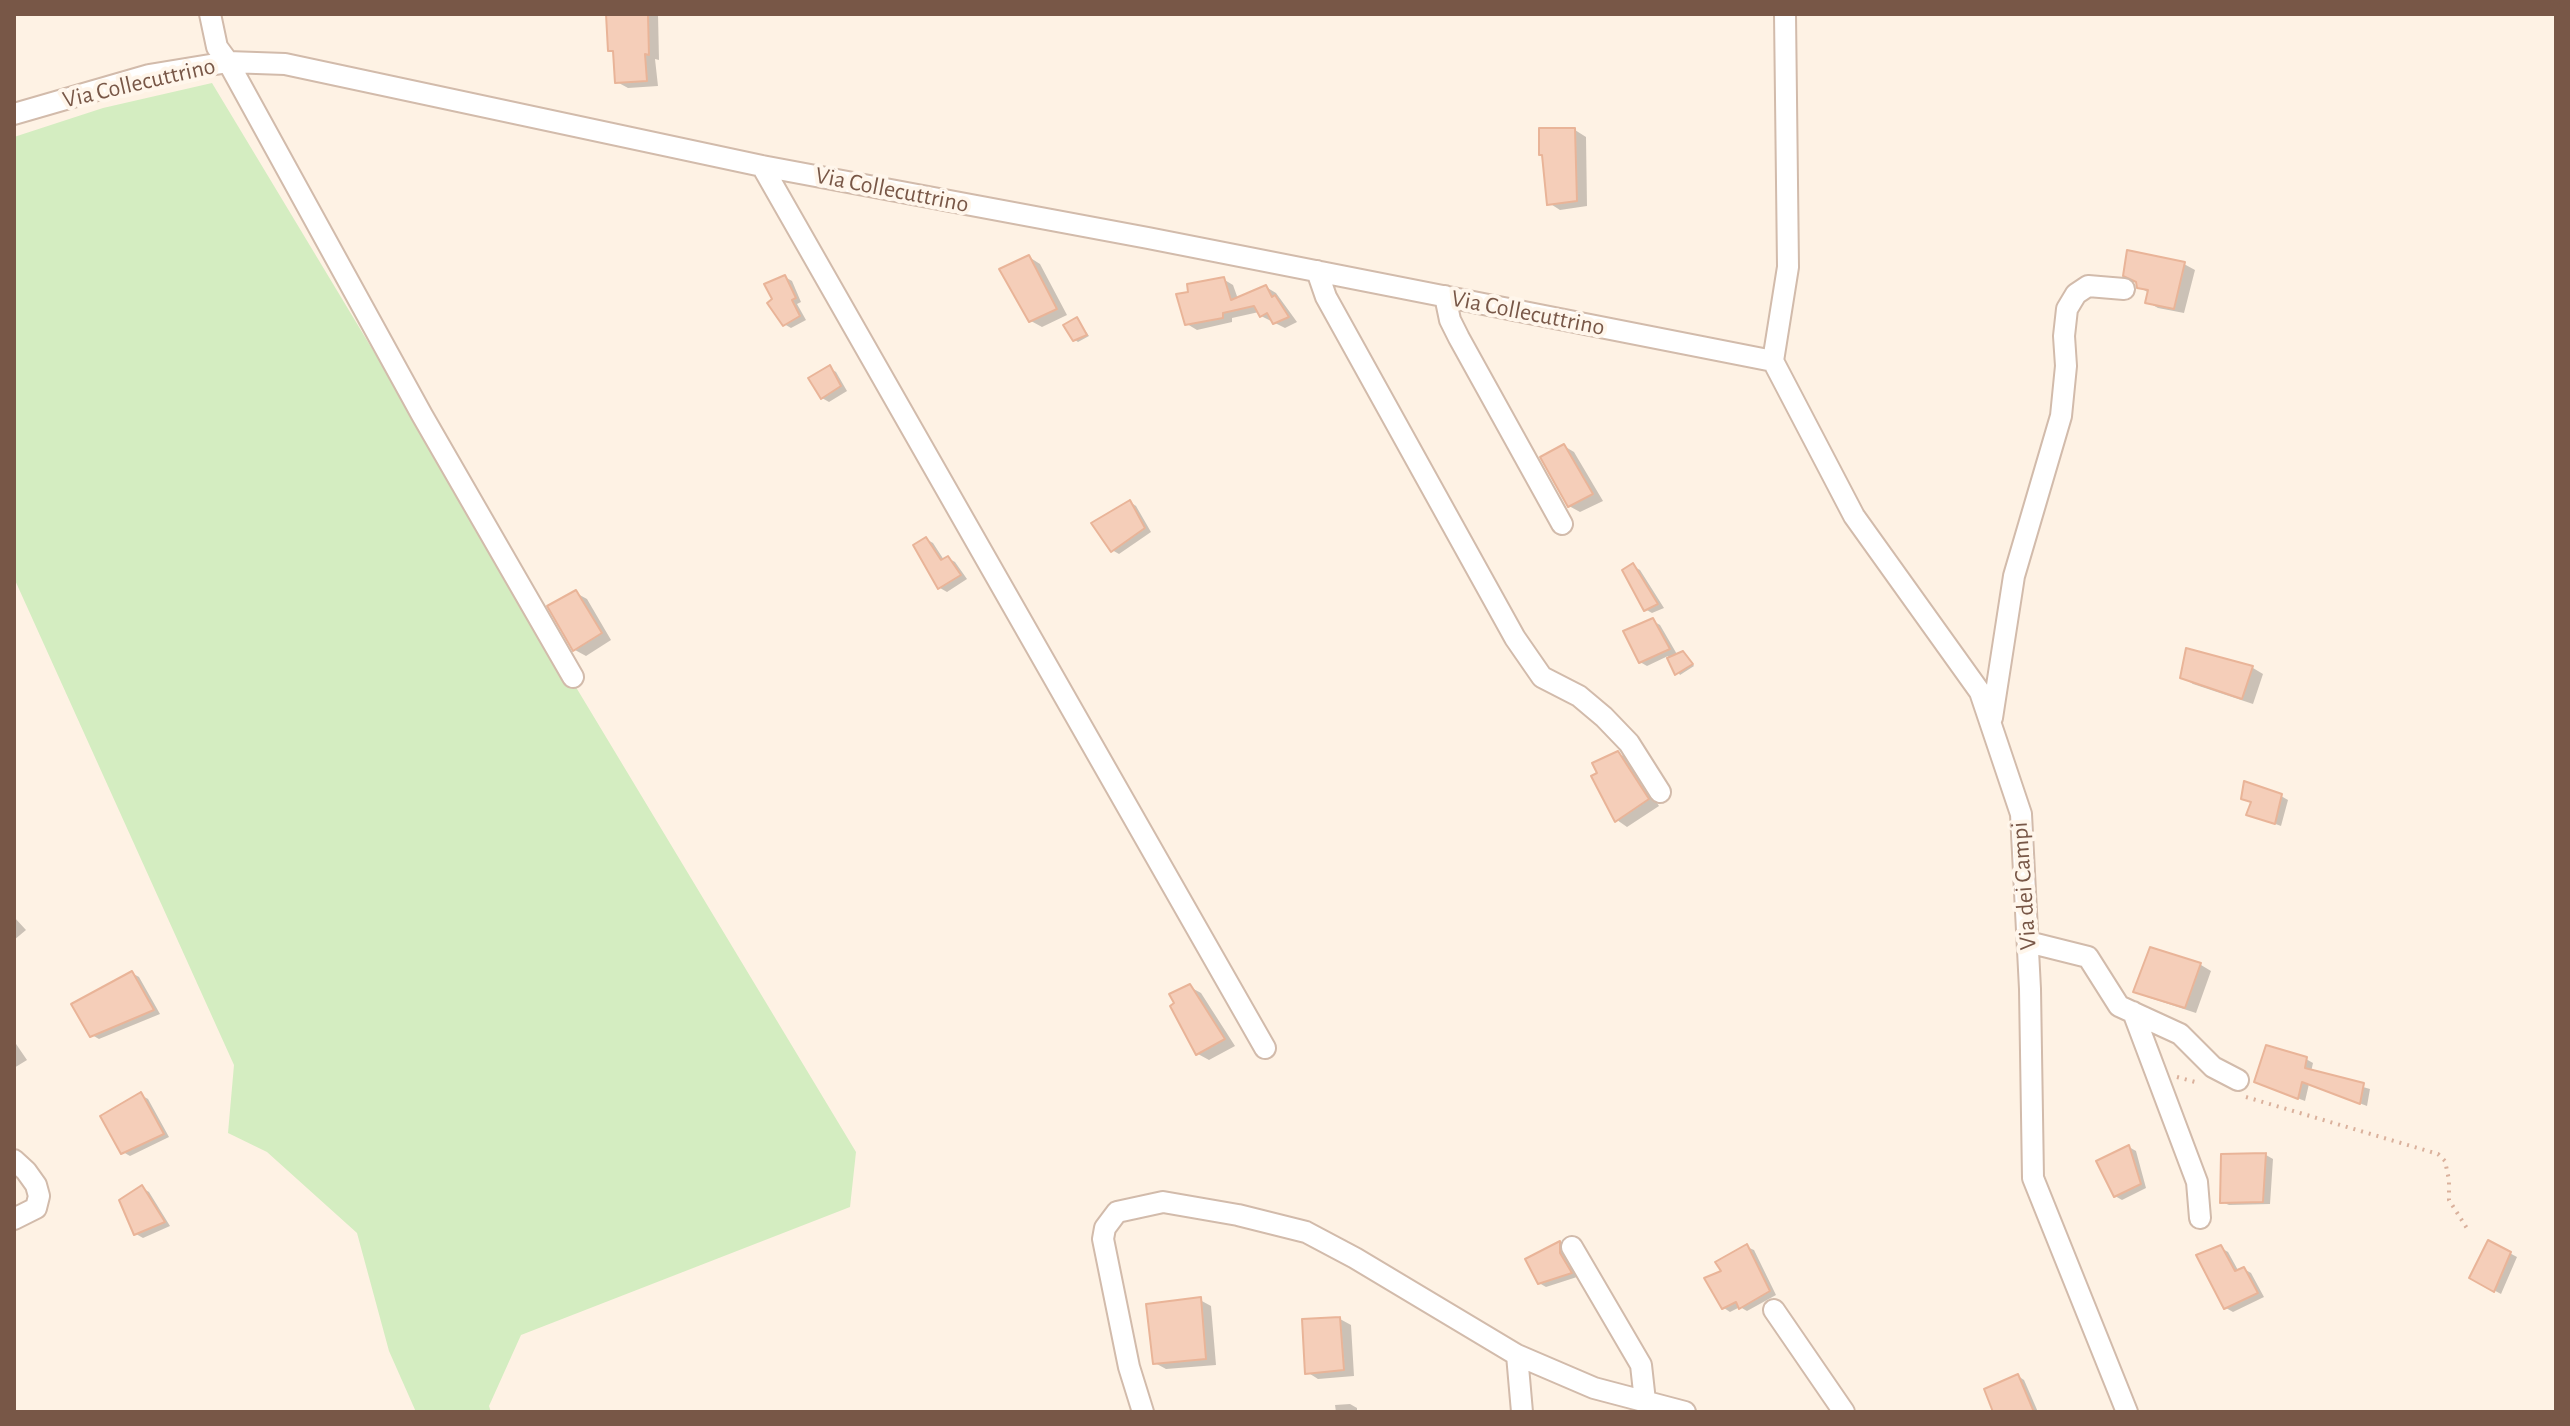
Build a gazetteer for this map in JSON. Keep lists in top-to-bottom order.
{
  "streets": {
    "street": ["Via Collecuttrino", "Via dei Campi"]
  },
  "crossings": [
    ["Via Collecuttrino", "Via dei Campi"]
  ]
}
